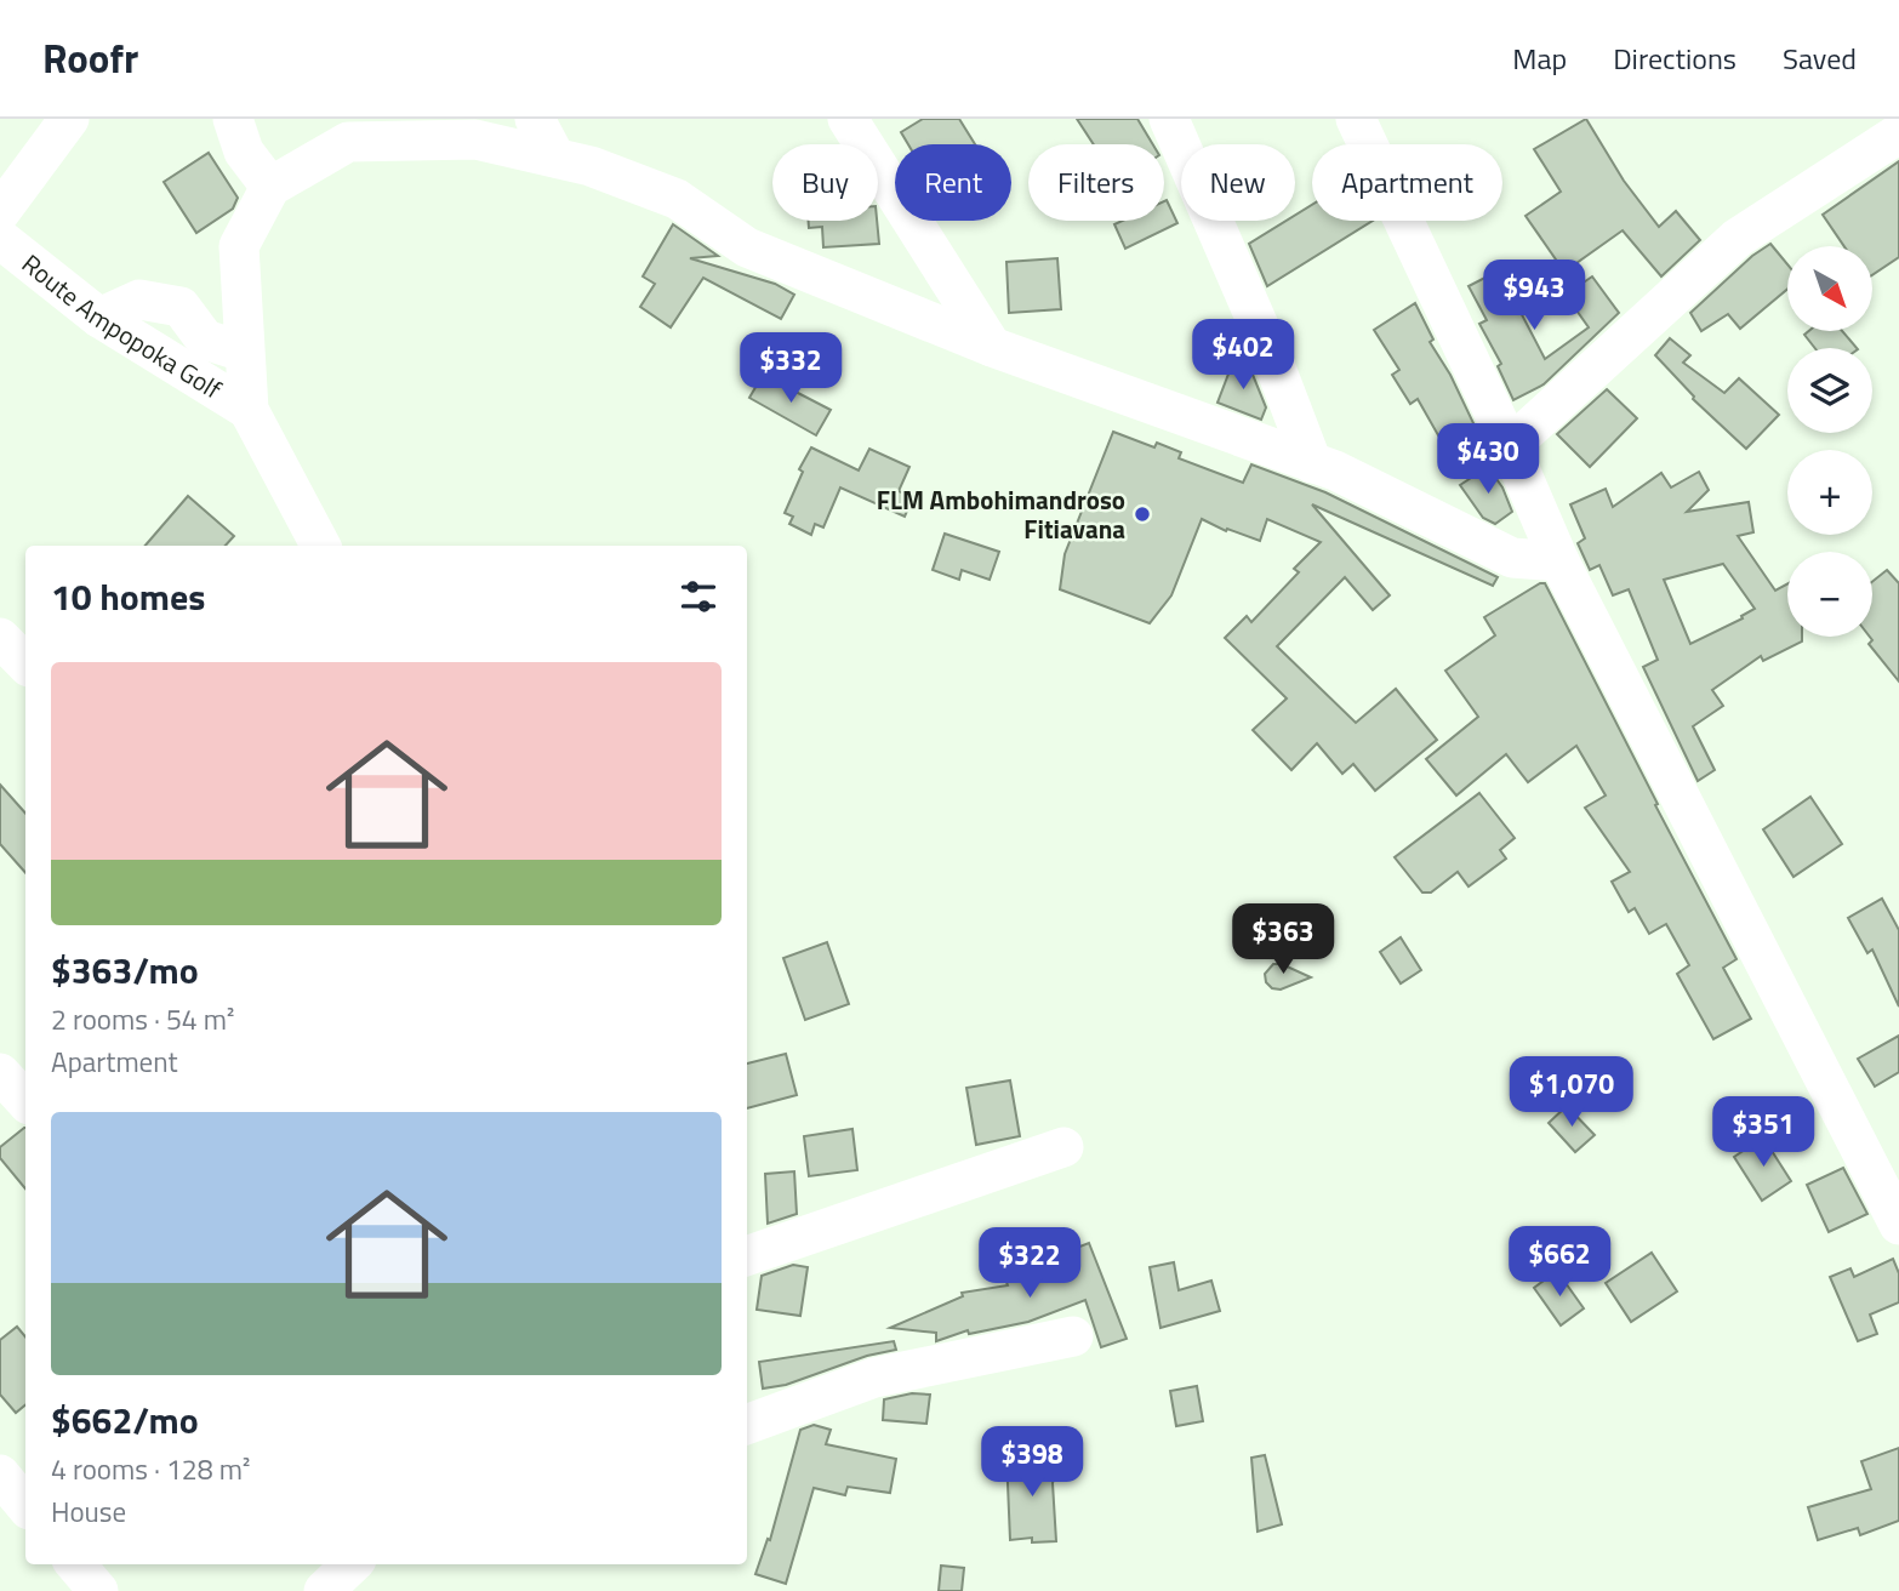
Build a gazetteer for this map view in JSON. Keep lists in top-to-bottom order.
{
  "streets": {
    "street": ["Route Ampopoka Golf"]
  },
  "places": ["FLM Ambohimandroso Fitiavana"],
  "north": "bottom right",
  "page": {
    "header": "Roofr",
    "nav": ["Map", "Directions", "Saved"],
    "chip": [
      "Buy",
      "Rent",
      "Filters",
      "New",
      "Apartment"
    ],
    "map_buttons": ["+", "−"],
    "price": [
      "$943",
      "$402",
      "$332",
      "$430",
      "$363",
      "$1,070",
      "$351",
      "$662",
      "$322",
      "$398"
    ],
    "heading": "10 homes",
    "list": [
      {
        "name": "$363/mo",
        "note": "2 rooms · 54 m² · Apartment"
      },
      {
        "name": "$662/mo",
        "note": "4 rooms · 128 m² · House"
      }
    ]
  }
}
